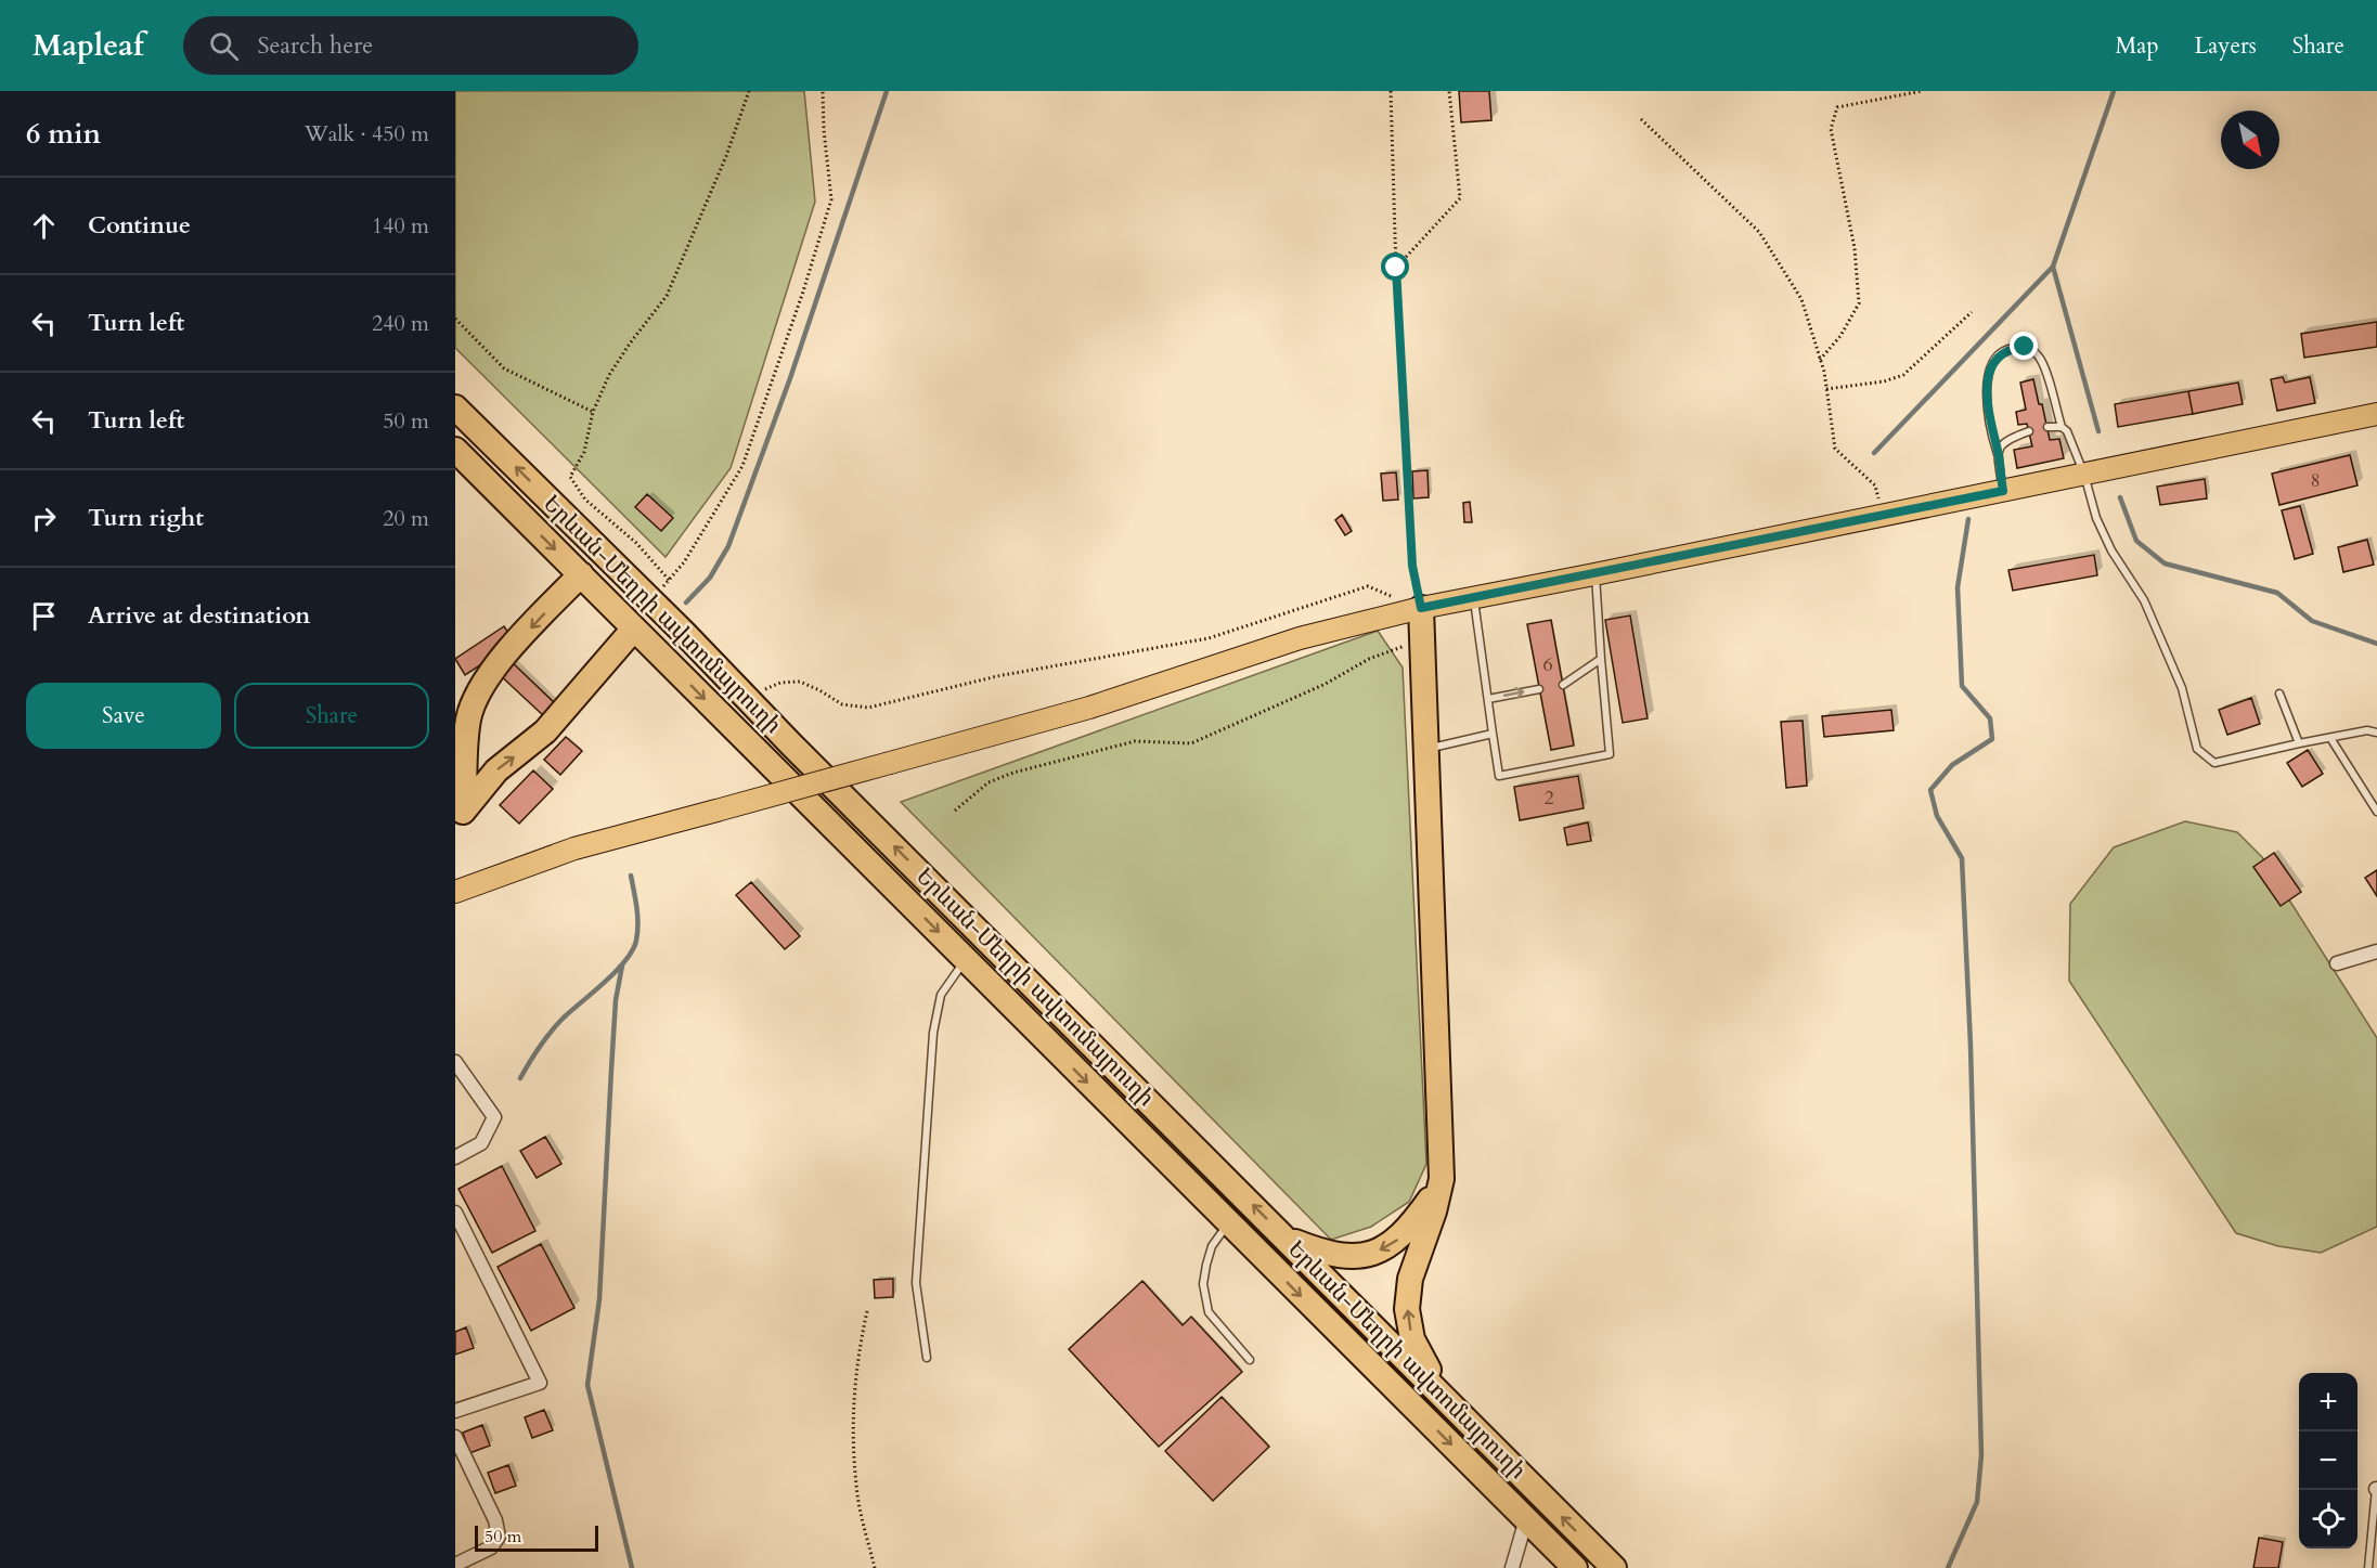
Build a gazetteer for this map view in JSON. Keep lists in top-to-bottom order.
{
  "streets": {
    "highway": ["Երևան-Մեղրի ավտոմայրուղի"]
  },
  "house_numbers": ["8", "6", "2"],
  "scale_bar": "50 m",
  "north": "bottom right",
  "page": {
    "header": "Mapleaf",
    "search": "Search here",
    "nav": ["Map", "Layers", "Share"],
    "heading": ["6 min", "Walk · 450 m"],
    "list": [
      ["Continue", "140 m"],
      ["Turn left", "240 m"],
      ["Turn left", "50 m"],
      ["Turn right", "20 m"],
      "Arrive at destination"
    ],
    "buttons": ["Save", "Share"],
    "map_buttons": ["+", "−"],
    "scale": "50 m"
  }
}
